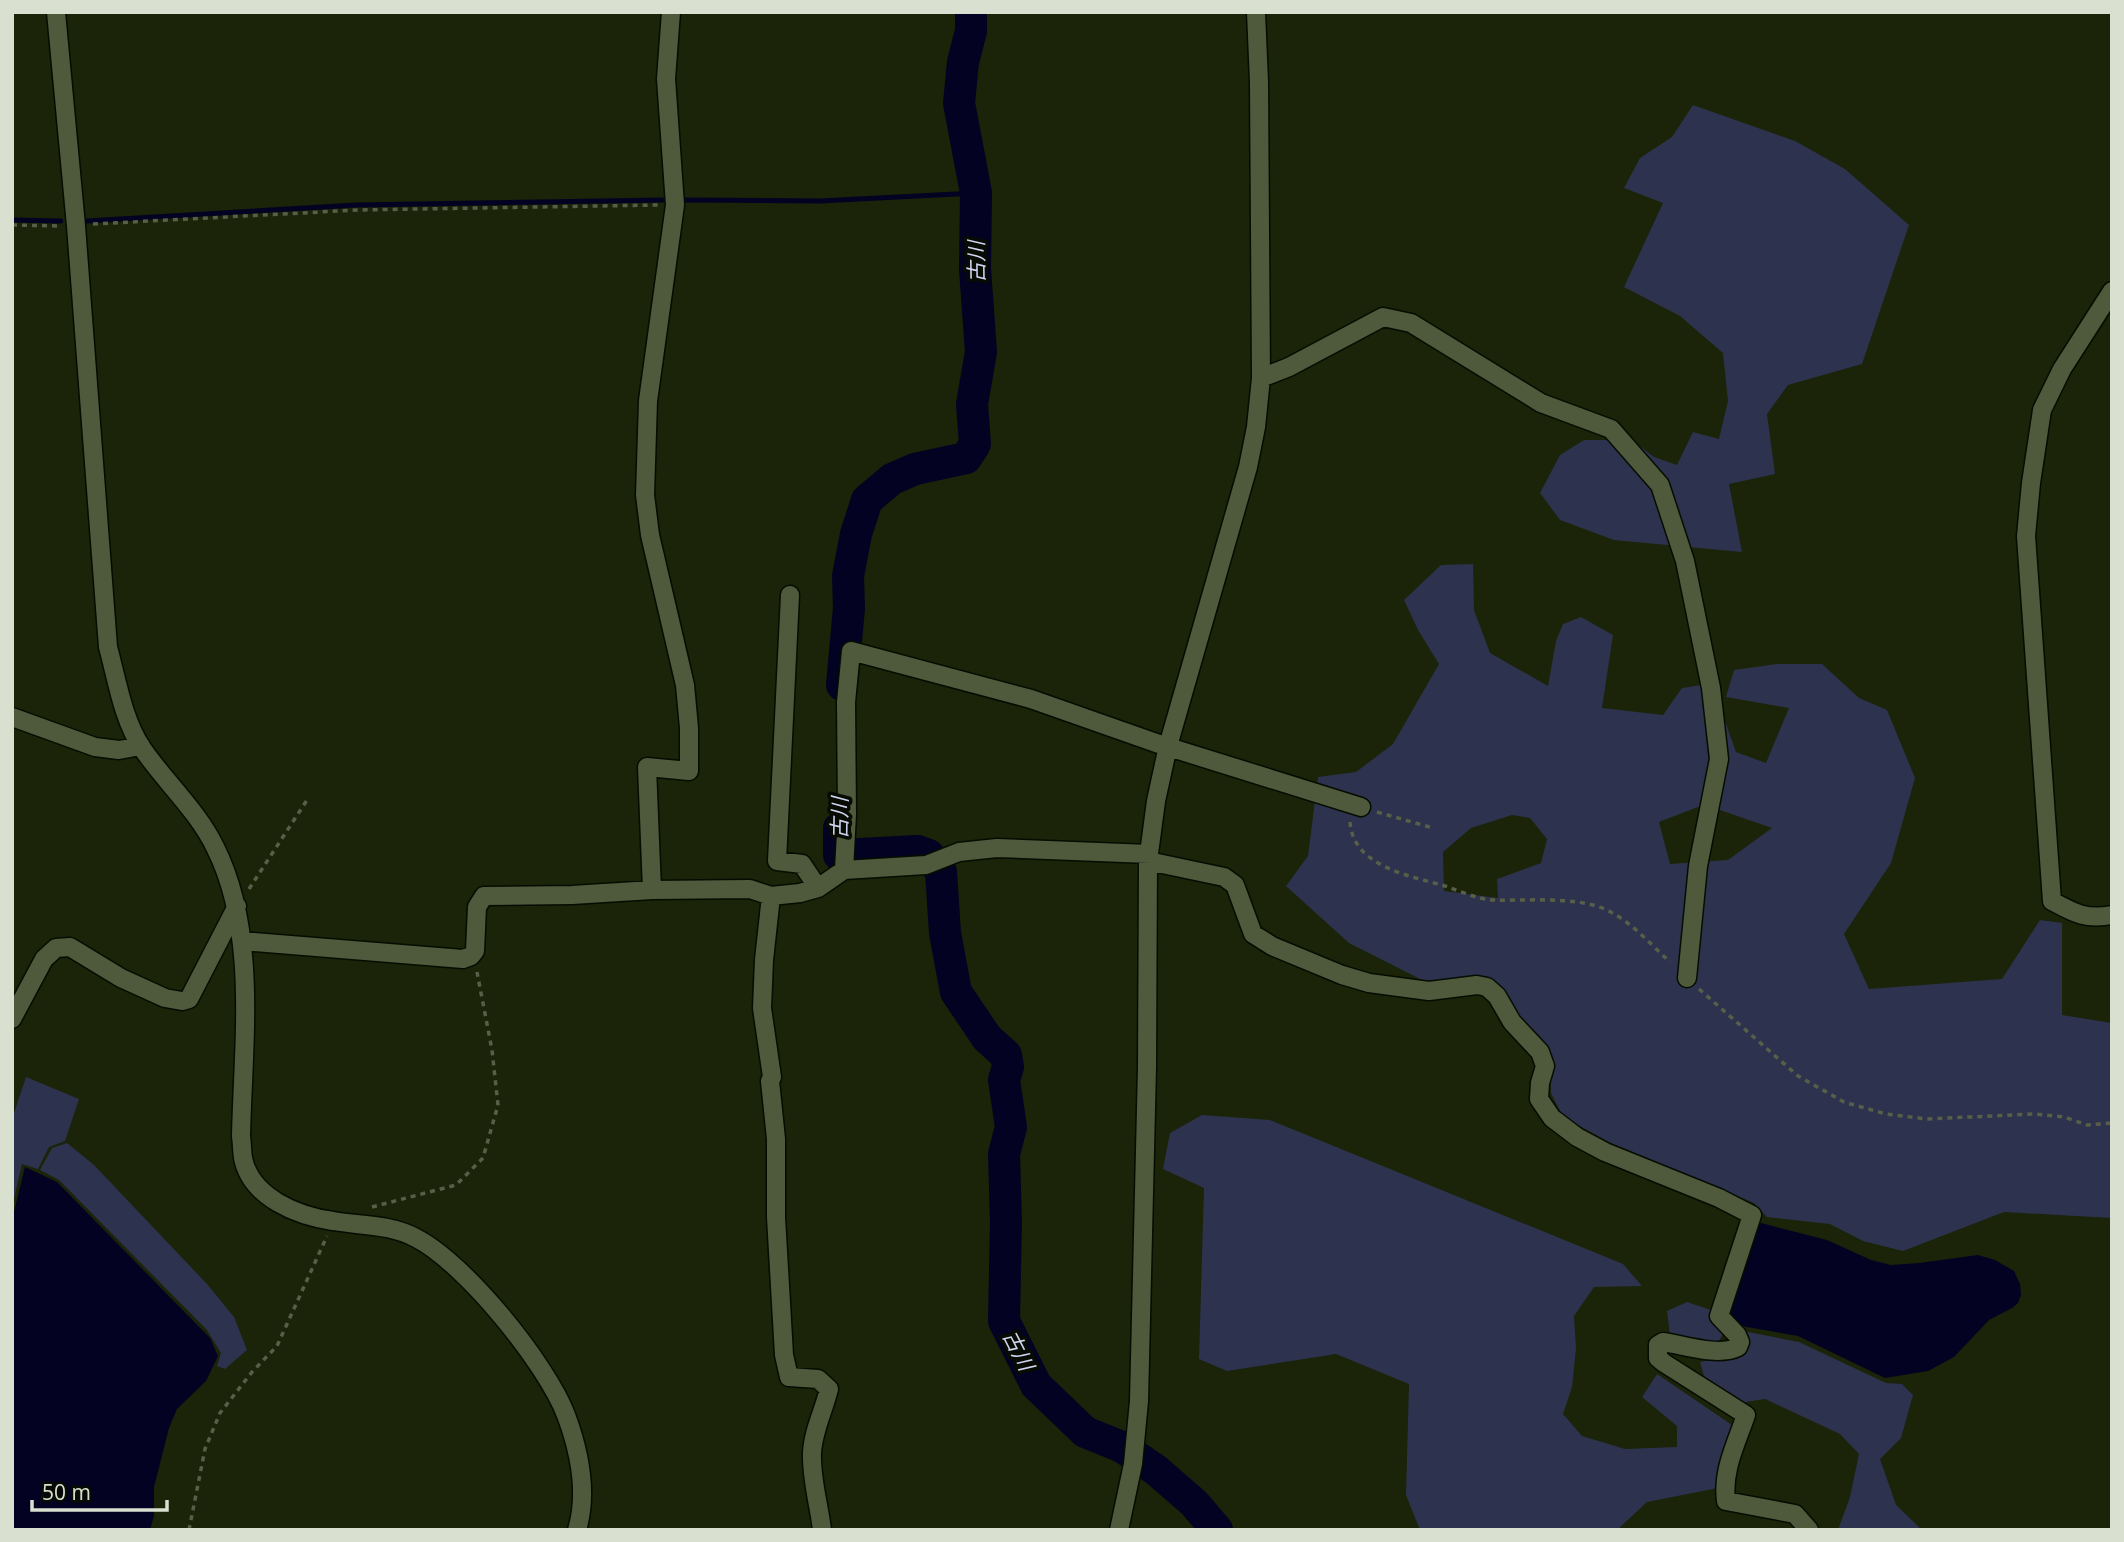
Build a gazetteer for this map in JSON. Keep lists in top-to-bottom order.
{
  "water": ["古川"],
  "scale_bar": "50 m"
}
